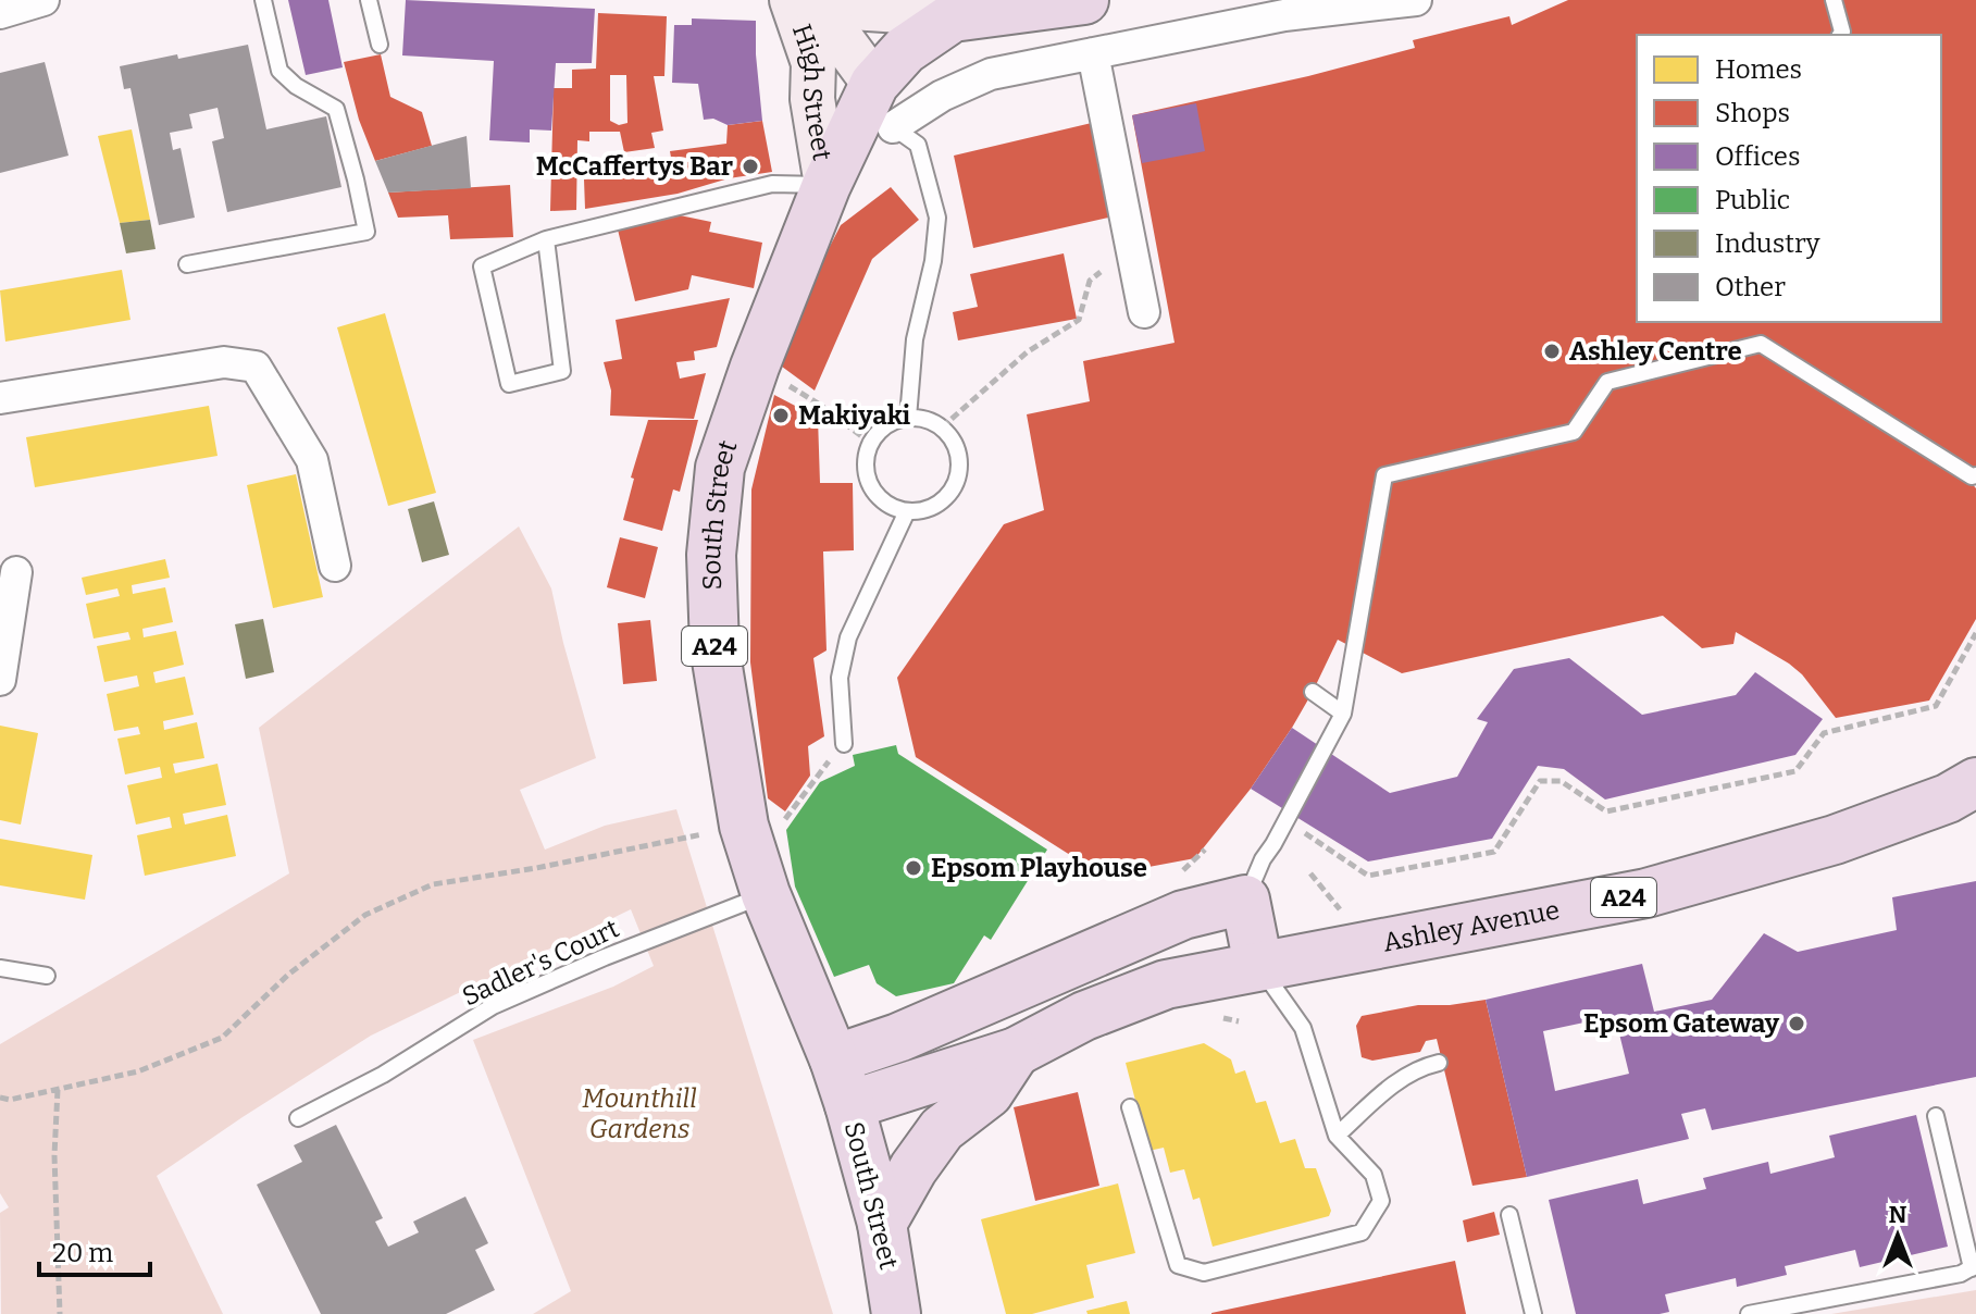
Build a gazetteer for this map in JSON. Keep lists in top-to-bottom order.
{
  "streets": {
    "highway": ["South Street", "A24", "Ashley Avenue"],
    "main road": ["High Street"],
    "lane": ["Sadler's Court"]
  },
  "crossings": [
    ["High Street", "South Street"],
    ["South Street", "A24"],
    ["South Street", "Ashley Avenue"],
    ["South Street", "Sadler's Court"]
  ],
  "parks": ["Mounthill Gardens"],
  "places": [
    "McCaffertys Bar",
    "Ashley Centre",
    "Makiyaki",
    "Epsom Playhouse",
    "Epsom Gateway"
  ],
  "legend": [
    "Homes",
    "Shops",
    "Offices",
    "Public",
    "Industry",
    "Other"
  ],
  "scale_bar": "20 m",
  "north": "top"
}
